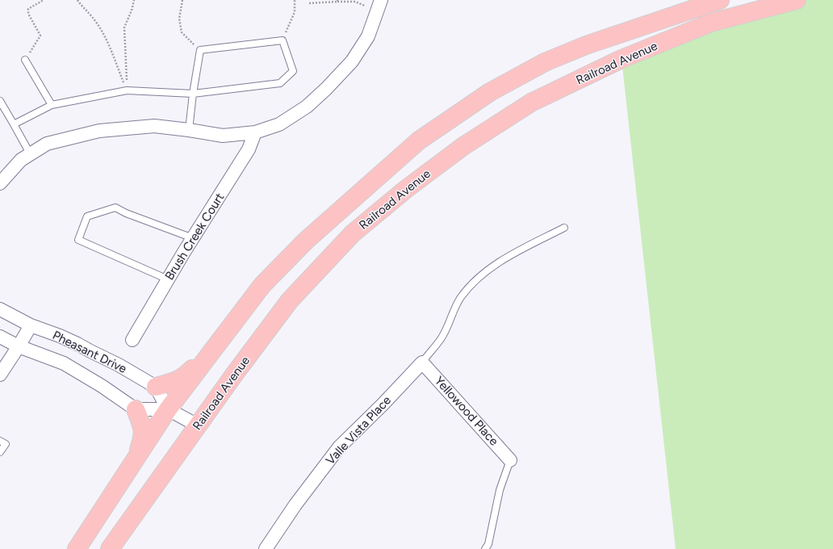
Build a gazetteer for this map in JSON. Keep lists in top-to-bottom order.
{
  "streets": {
    "highway": ["Railroad Avenue"],
    "street": [
      "Brush Creek Court",
      "Pheasant Drive",
      "Yellowood Place",
      "Valle Vista Place"
    ]
  },
  "crossings": [
    ["Yellowood Place", "Valle Vista Place"]
  ]
}
